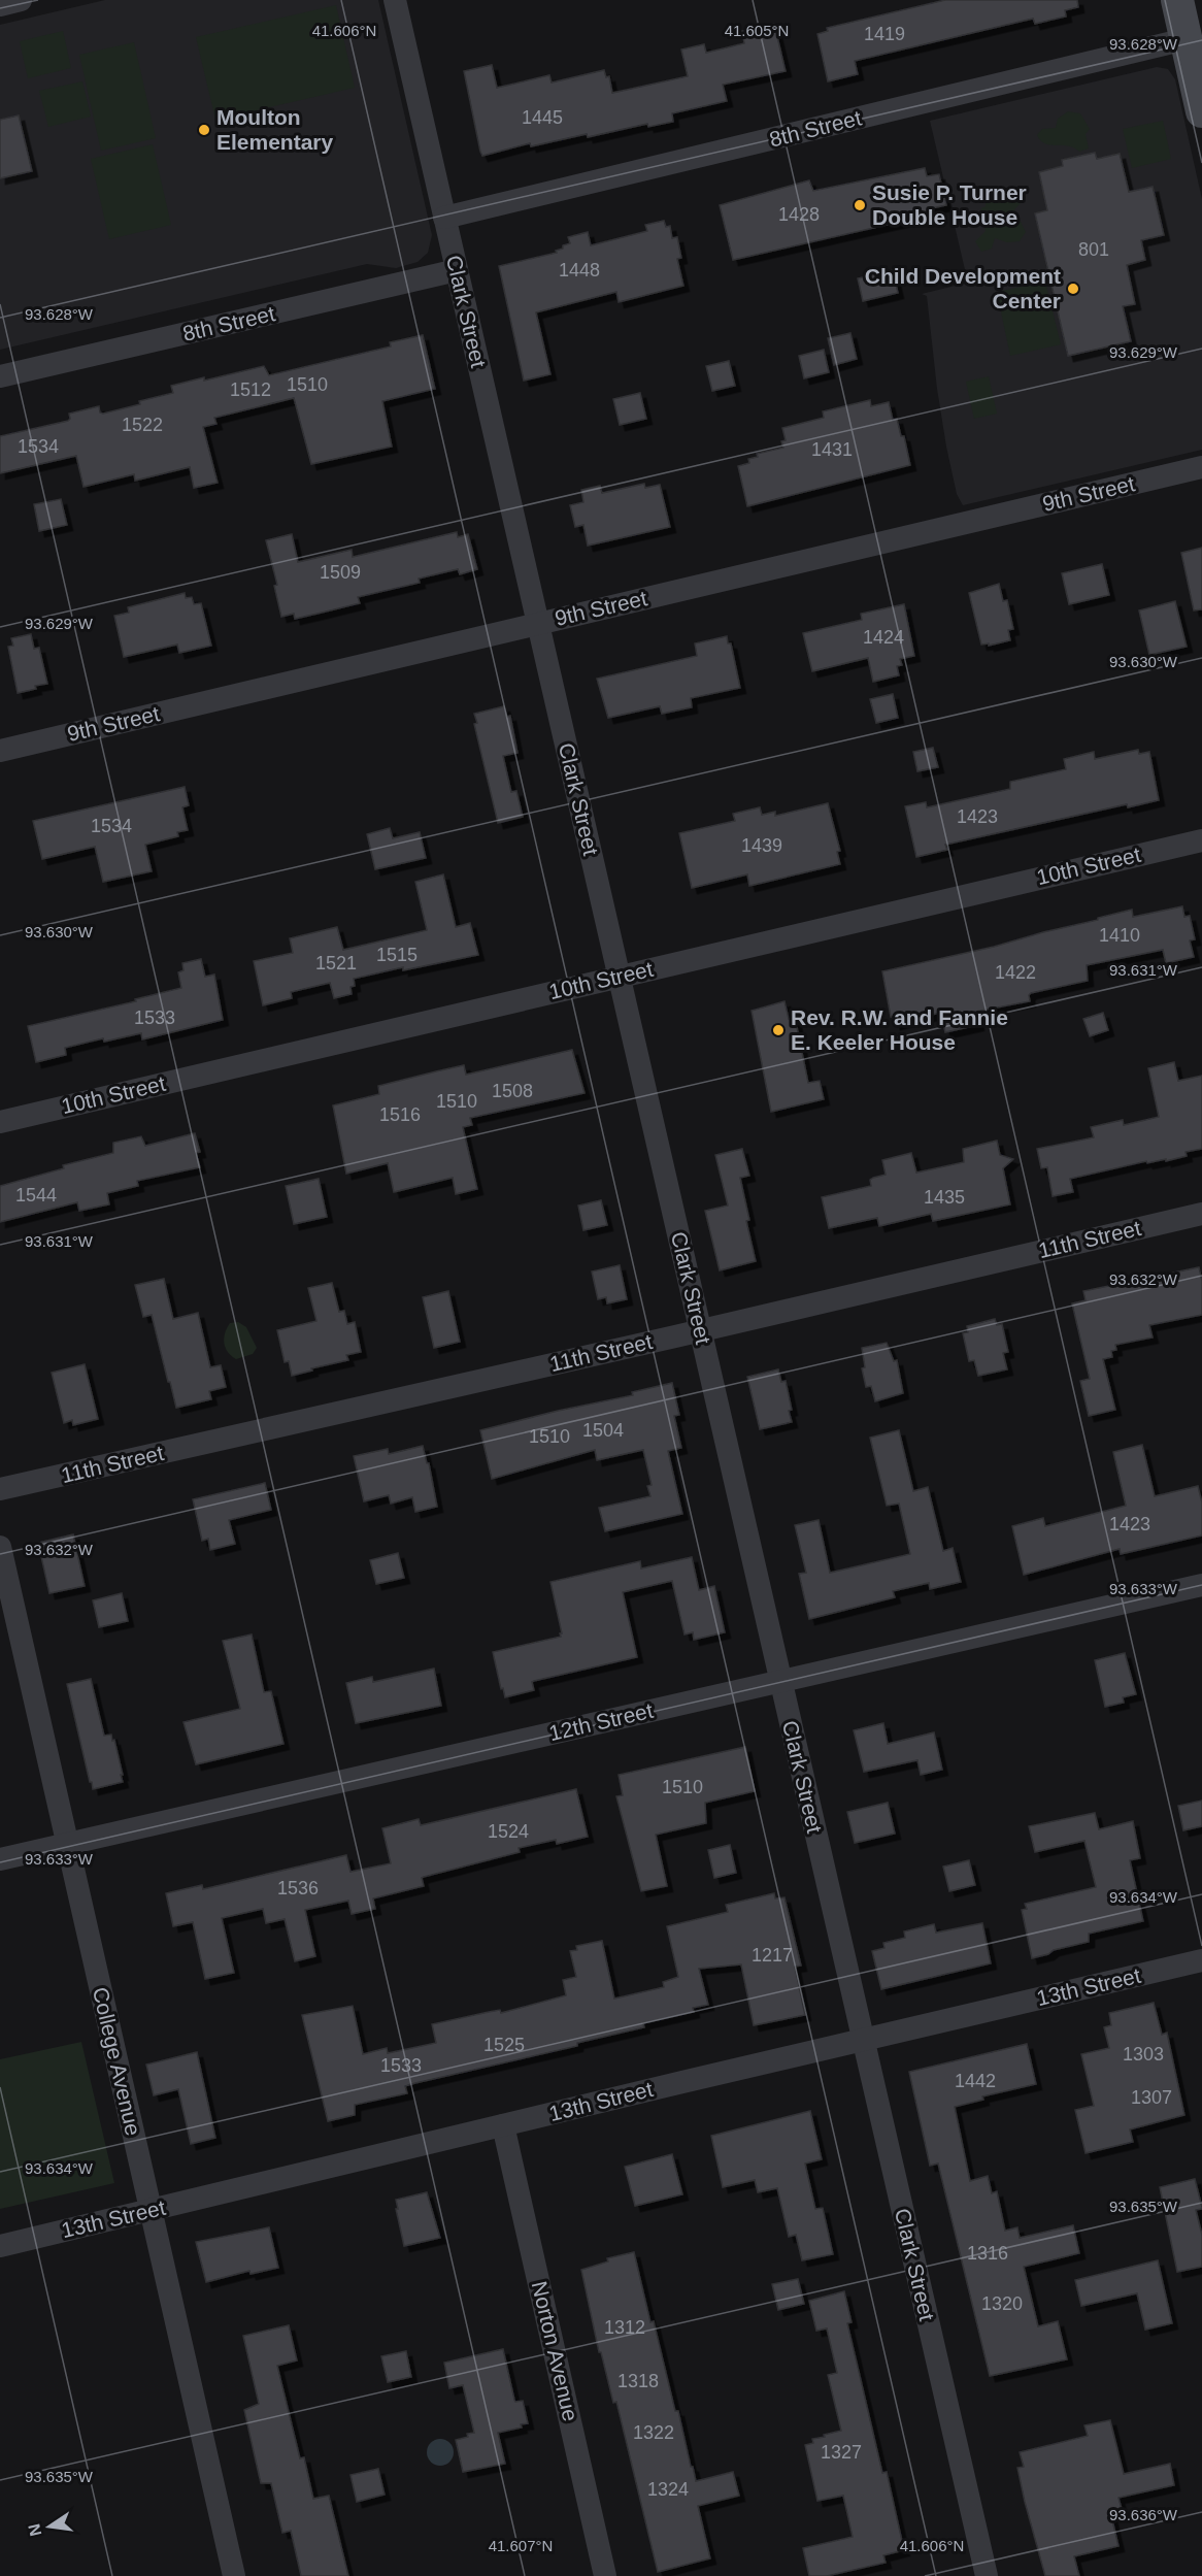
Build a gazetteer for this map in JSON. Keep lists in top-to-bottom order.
{
  "streets": {
    "street": [
      "8th Street",
      "Clark Street",
      "9th Street",
      "10th Street",
      "11th Street",
      "12th Street",
      "13th Street",
      "College Avenue",
      "Norton Avenue"
    ]
  },
  "crossings": [
    ["8th Street", "Clark Street"],
    ["Clark Street", "9th Street"],
    ["Clark Street", "10th Street"],
    ["Clark Street", "11th Street"],
    ["Clark Street", "12th Street"],
    ["Clark Street", "13th Street"],
    ["12th Street", "College Avenue"],
    ["13th Street", "College Avenue"],
    ["13th Street", "Norton Avenue"]
  ],
  "places": [
    "Moulton Elementary",
    "Susie P. Turner Double House",
    "Child Development Center",
    "Rev. R.W. and Fannie E. Keeler House"
  ],
  "house_numbers": [
    "1419",
    "1445",
    "1428",
    "801",
    "1448",
    "1510",
    "1512",
    "1522",
    "1534",
    "1431",
    "1509",
    "1424",
    "1423",
    "1534",
    "1439",
    "1410",
    "1515",
    "1521",
    "1422",
    "1533",
    "1508",
    "1510",
    "1516",
    "1544",
    "1435",
    "1504",
    "1510",
    "1423",
    "1510",
    "1524",
    "1536",
    "1217",
    "1525",
    "1303",
    "1533",
    "1442",
    "1307",
    "1316",
    "1320",
    "1312",
    "1318",
    "1322",
    "1327",
    "1324"
  ],
  "north": "left",
  "coordinates": [
    "41.606°N",
    "41.605°N",
    "93.628°W",
    "93.629°W",
    "93.630°W",
    "93.631°W",
    "93.632°W",
    "93.633°W",
    "93.634°W",
    "93.635°W",
    "93.636°W",
    "41.607°N"
  ]
}
